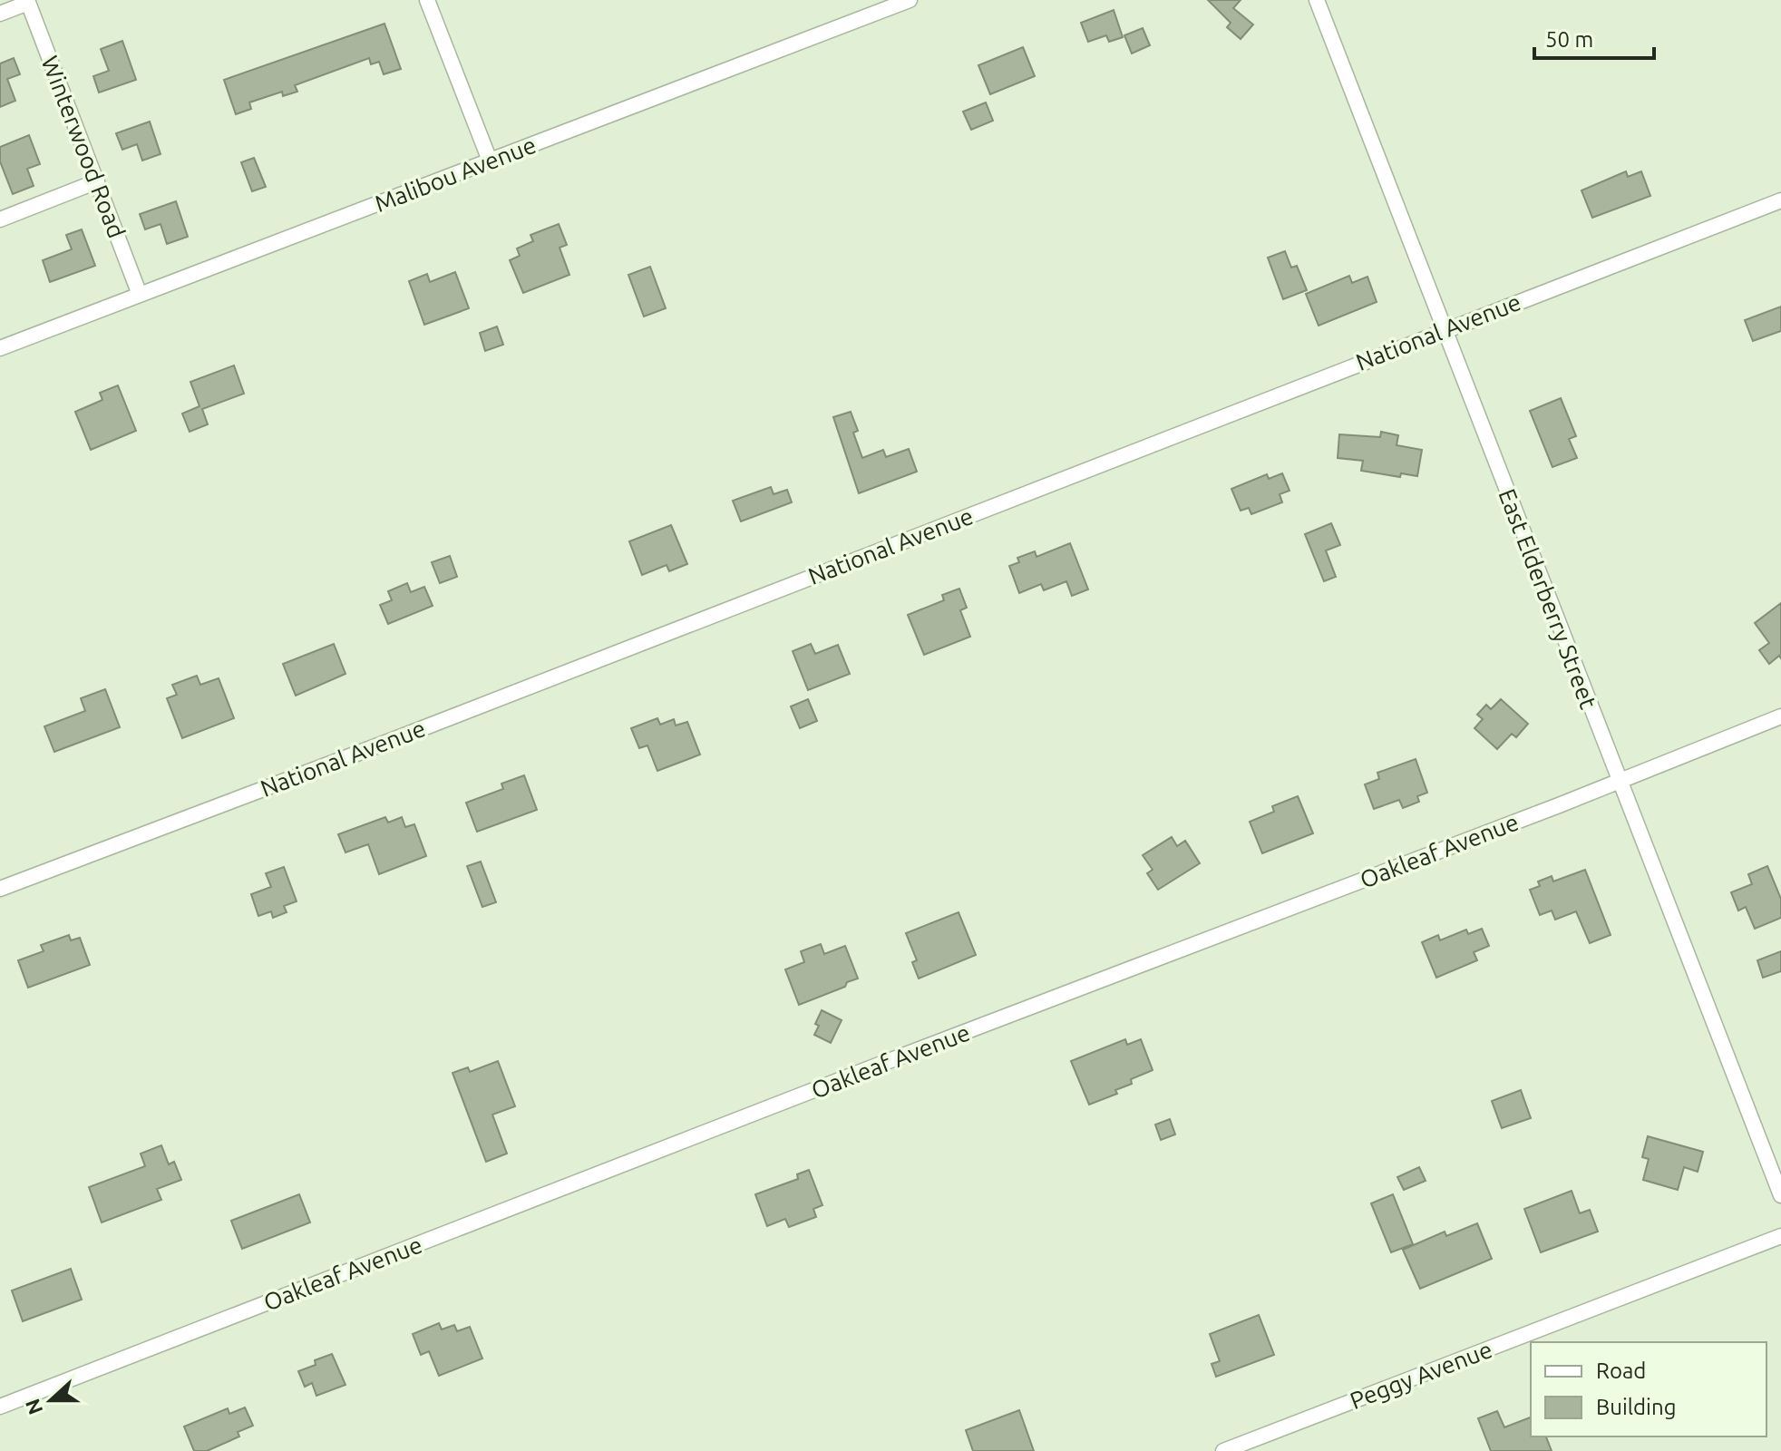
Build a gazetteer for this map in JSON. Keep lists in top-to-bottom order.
{
  "streets": {
    "street": [
      "Winterwood Road",
      "Malibou Avenue",
      "National Avenue",
      "East Elderberry Street",
      "Oakleaf Avenue",
      "Peggy Avenue"
    ]
  },
  "crossings": [
    ["Winterwood Road", "Malibou Avenue"],
    ["National Avenue", "East Elderberry Street"],
    ["East Elderberry Street", "Oakleaf Avenue"]
  ],
  "legend": ["Road", "Building"],
  "scale_bar": "50 m",
  "north": "left"
}
